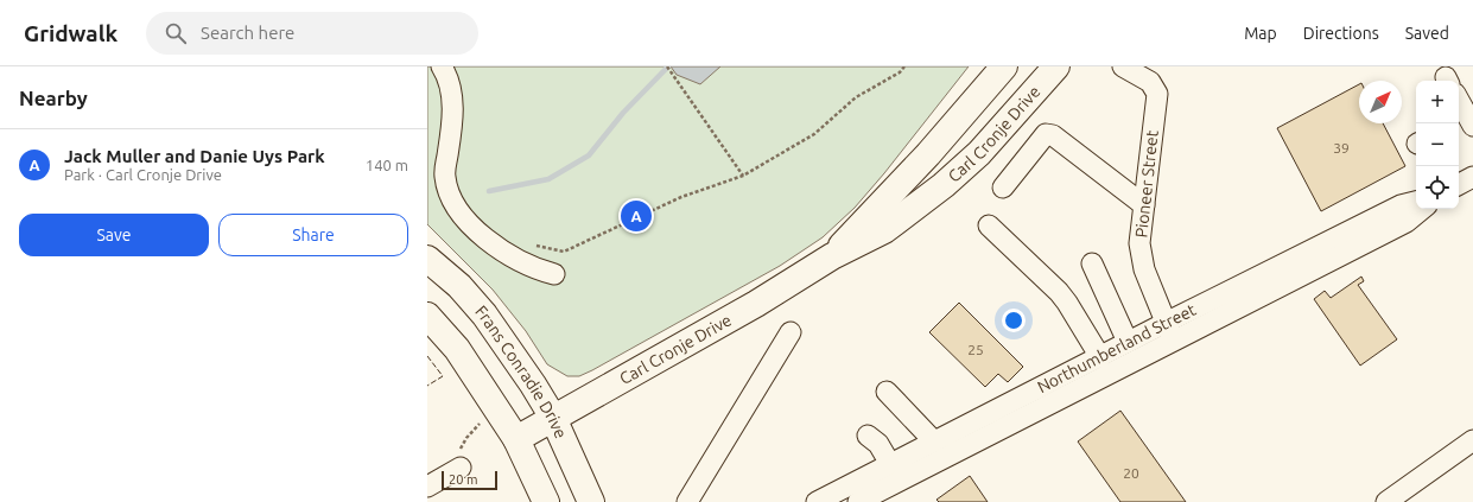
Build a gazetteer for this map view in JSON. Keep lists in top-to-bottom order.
{
  "streets": {
    "main road": ["Carl Cronje Drive", "Frans Conradie Drive"],
    "street": ["Pioneer Street", "Northumberland Street"]
  },
  "crossings": [
    ["Carl Cronje Drive", "Frans Conradie Drive"],
    ["Pioneer Street", "Northumberland Street"]
  ],
  "house_numbers": ["39", "25", "20"],
  "scale_bar": "20 m",
  "north": "top right",
  "page": {
    "header": "Gridwalk",
    "search": "Search here",
    "nav": ["Map", "Directions", "Saved"],
    "heading": "Nearby",
    "map_buttons": ["+", "−"],
    "list": [
      {
        "mark": "A",
        "name": "Jack Muller and Danie Uys Park",
        "note": "Park · Carl Cronje Drive",
        "value": "140 m"
      }
    ],
    "pins": "A",
    "buttons": ["Save", "Share"],
    "scale": "20 m"
  }
}
